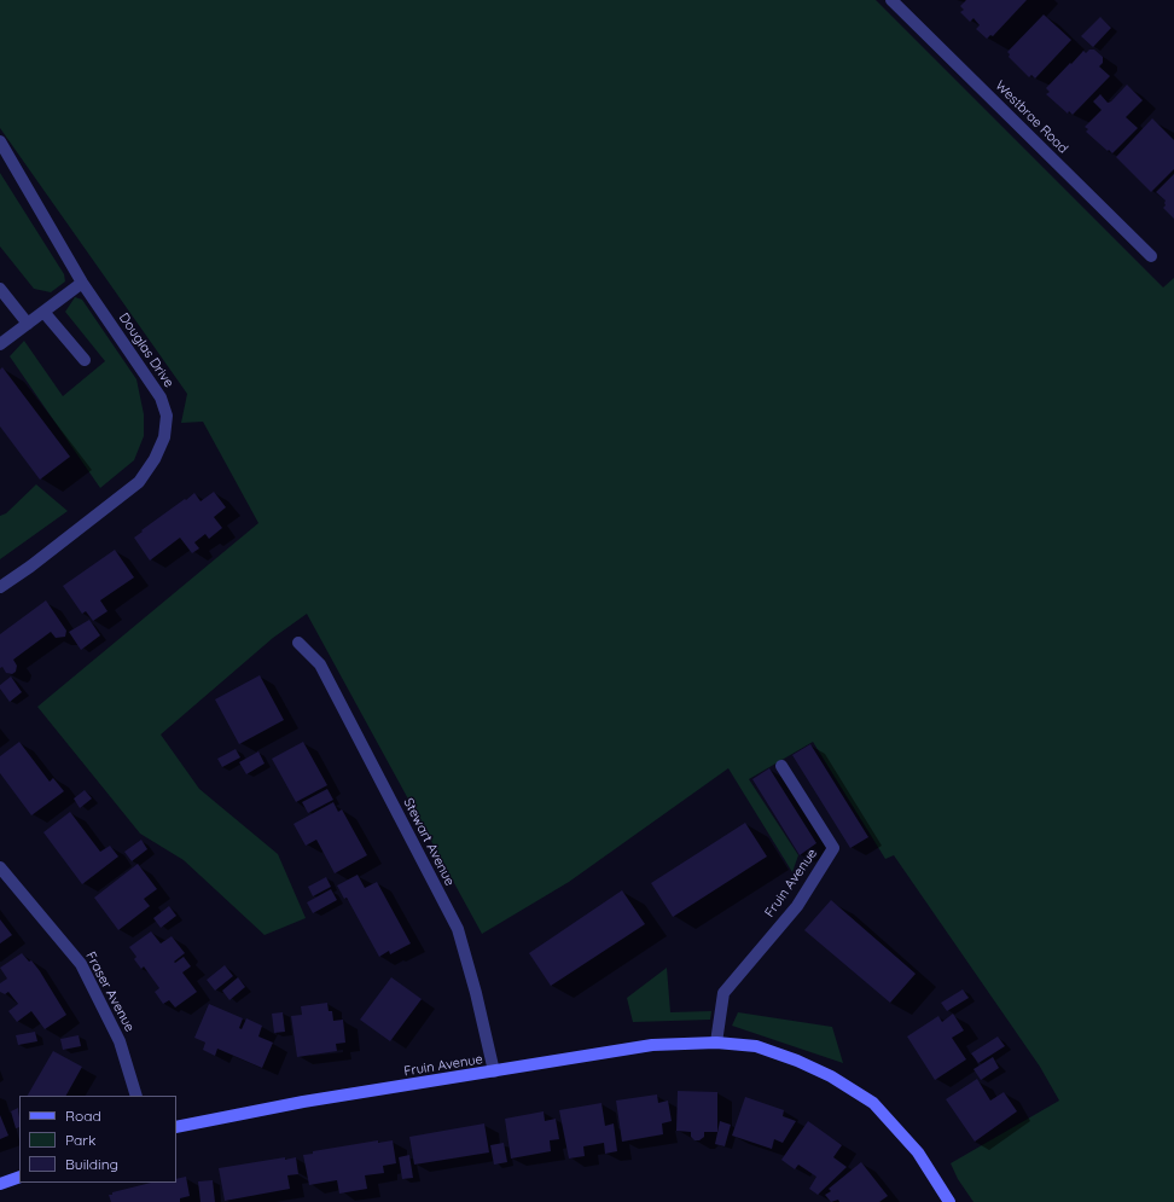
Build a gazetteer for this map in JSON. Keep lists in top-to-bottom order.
{
  "streets": {
    "street": [
      "Westbrae Road",
      "Douglas Drive",
      "Stewart Avenue",
      "Fruin Avenue",
      "Fraser Avenue"
    ]
  },
  "crossings": [
    ["Stewart Avenue", "Fruin Avenue"]
  ],
  "legend": ["Road", "Park", "Building"]
}
